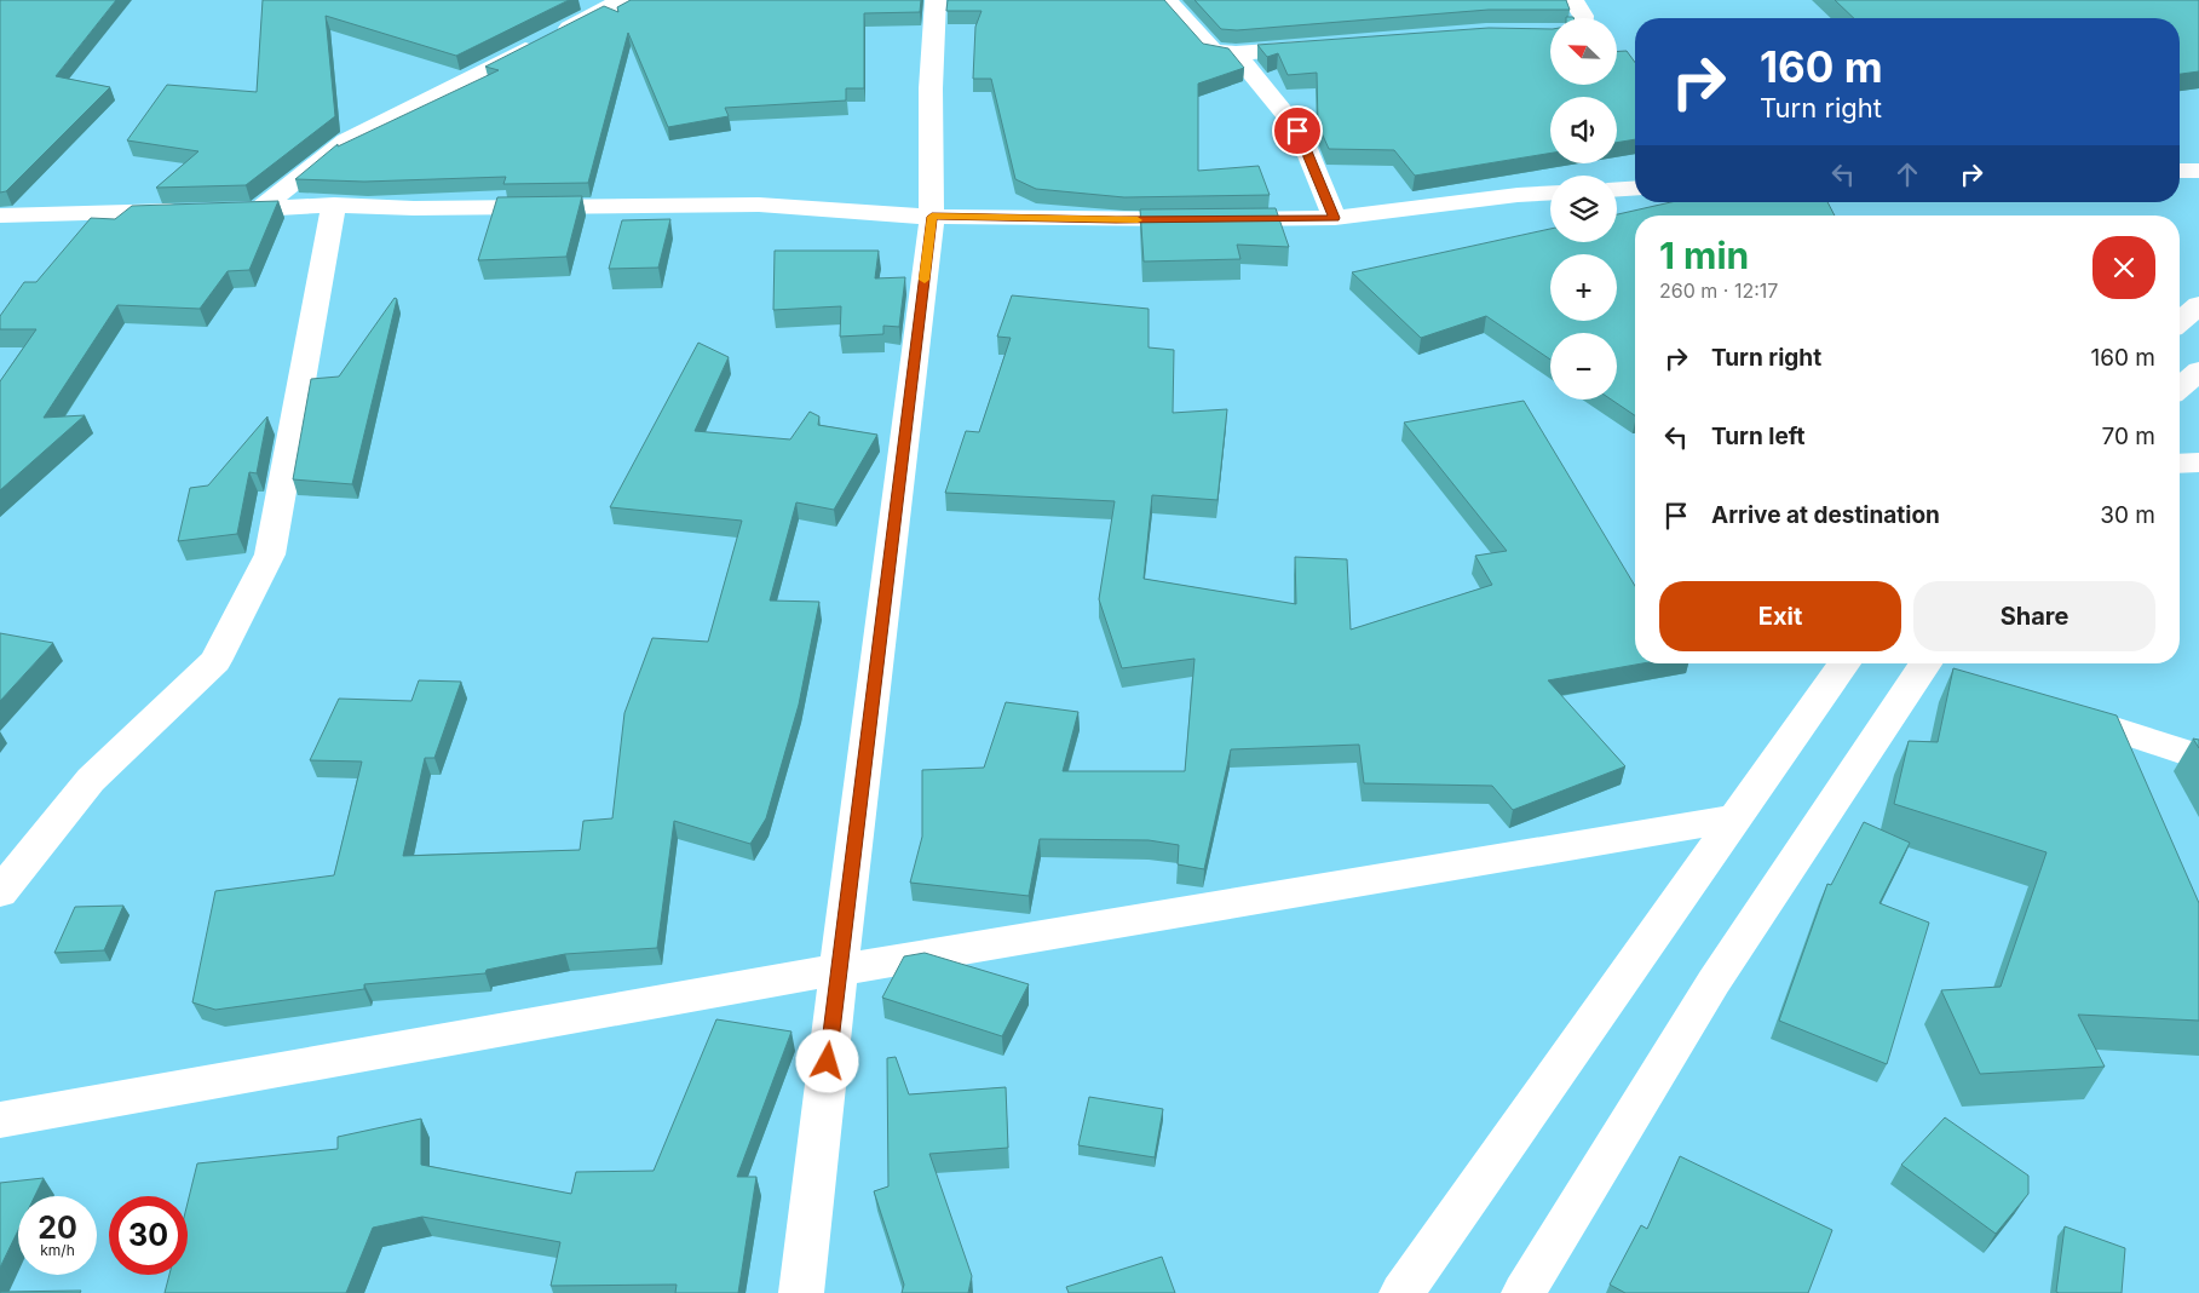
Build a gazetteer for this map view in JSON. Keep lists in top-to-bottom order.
{
  "north": "top left",
  "page": {
    "map_buttons": ["+", "−"],
    "turn": ["160 m", "Turn right"],
    "heading": ["1 min", "260 m · 12:17"],
    "list": [
      {
        "name": "Turn right",
        "value": "160 m"
      },
      {
        "name": "Turn left",
        "value": "70 m"
      },
      {
        "name": "Arrive at destination",
        "value": "30 m"
      }
    ],
    "buttons": ["Exit", "Share"],
    "speed": "20 km/h",
    "limit": "30"
  }
}
